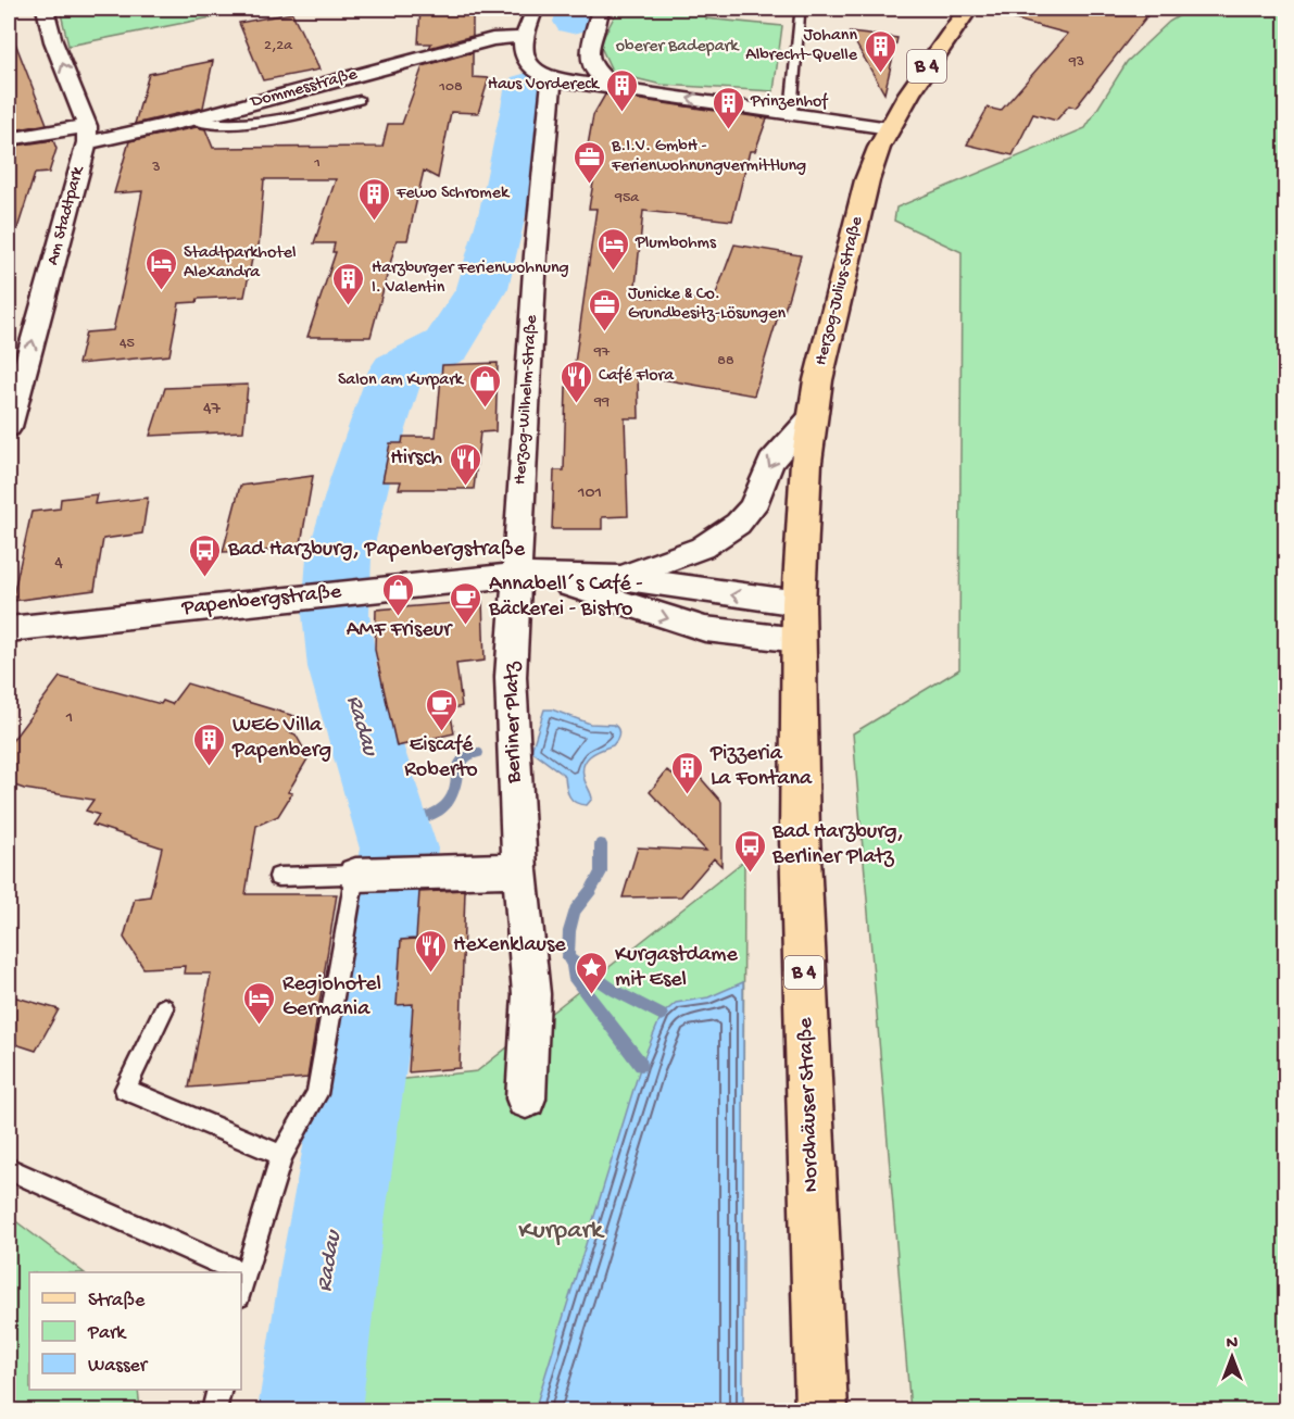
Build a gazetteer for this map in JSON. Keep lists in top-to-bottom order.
{
  "streets": {
    "main road": ["B 4", "Herzog-Julius-Straße", "Nordhäuser Straße"],
    "street": [
      "Dommesstraße",
      "Am Stadtpark",
      "Herzog-Wilhelm-Straße",
      "Papenbergstraße",
      "Berliner Platz"
    ]
  },
  "crossings": [
    ["Dommesstraße", "Am Stadtpark"],
    ["Herzog-Julius-Straße", "Nordhäuser Straße"],
    ["Herzog-Wilhelm-Straße", "Papenbergstraße"],
    ["Herzog-Wilhelm-Straße", "Berliner Platz"],
    ["Papenbergstraße", "Berliner Platz"]
  ],
  "one_way": ["Am Stadtpark"],
  "water": ["Radau"],
  "parks": ["oberer Badepark", "Kurpark"],
  "places": {
    "building": [
      "Johann Albrecht-Quelle",
      "Haus Vordereck",
      "Prinzenhof",
      "Fewo Schromek",
      "Harzburger Ferienwohnung I. Valentin",
      "WEG Villa Papenberg",
      "Pizzeria La Fontana"
    ],
    "office": ["B.I.V. GmbH - Ferienwohnungvermittlung", "Junicke & Co. Grundbesitz-Lösungen"],
    "hotel": ["Plumbohms", "Stadtparkhotel Alexandra", "Regiohotel Germania"],
    "restaurant": ["Café Flora", "Hirsch", "Hexenklause"],
    "shop": ["Salon am Kurpark", "AMF Friseur"],
    "bus stop": ["Bad Harzburg, Papenbergstraße", "Bad Harzburg, Berliner Platz"],
    "cafe": ["Annabell´s Café - Bäckerei - Bistro", "Eiscafé Roberto"],
    "place": ["Kurgastdame mit Esel"]
  },
  "house_numbers": [
    "2,2a",
    "93",
    "108",
    "1",
    "3",
    "95a",
    "45",
    "97",
    "88",
    "99",
    "47",
    "101",
    "4",
    "1"
  ],
  "legend": ["Straße", "Park", "Wasser"],
  "north": "top"
}
